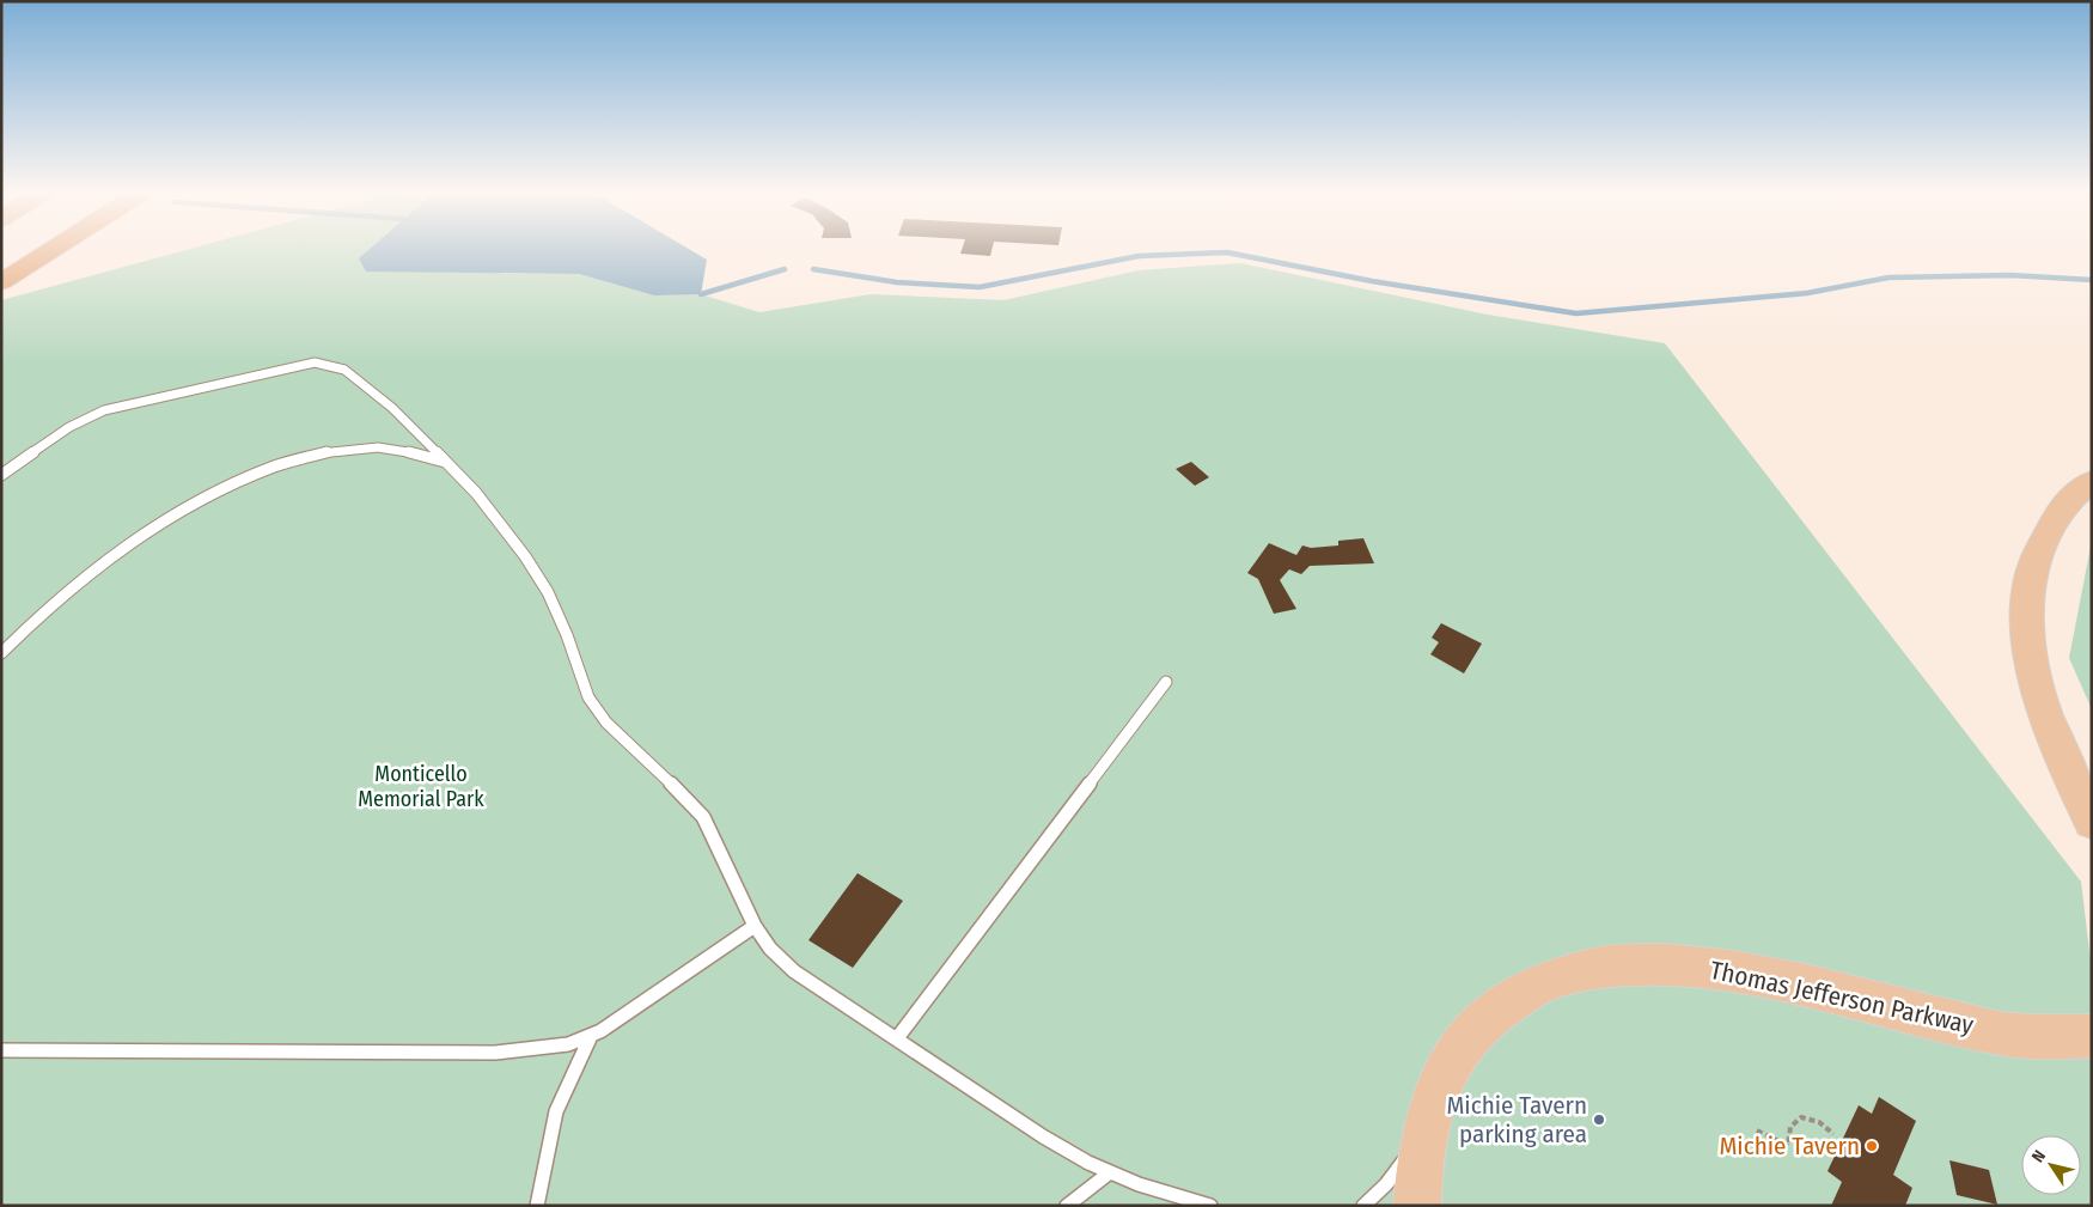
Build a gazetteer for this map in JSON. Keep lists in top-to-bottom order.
{
  "streets": {
    "main road": ["Thomas Jefferson Parkway"]
  },
  "parks": ["Monticello Memorial Park"],
  "places": ["Michie Tavern parking area", "Michie Tavern"],
  "north": "top left"
}
